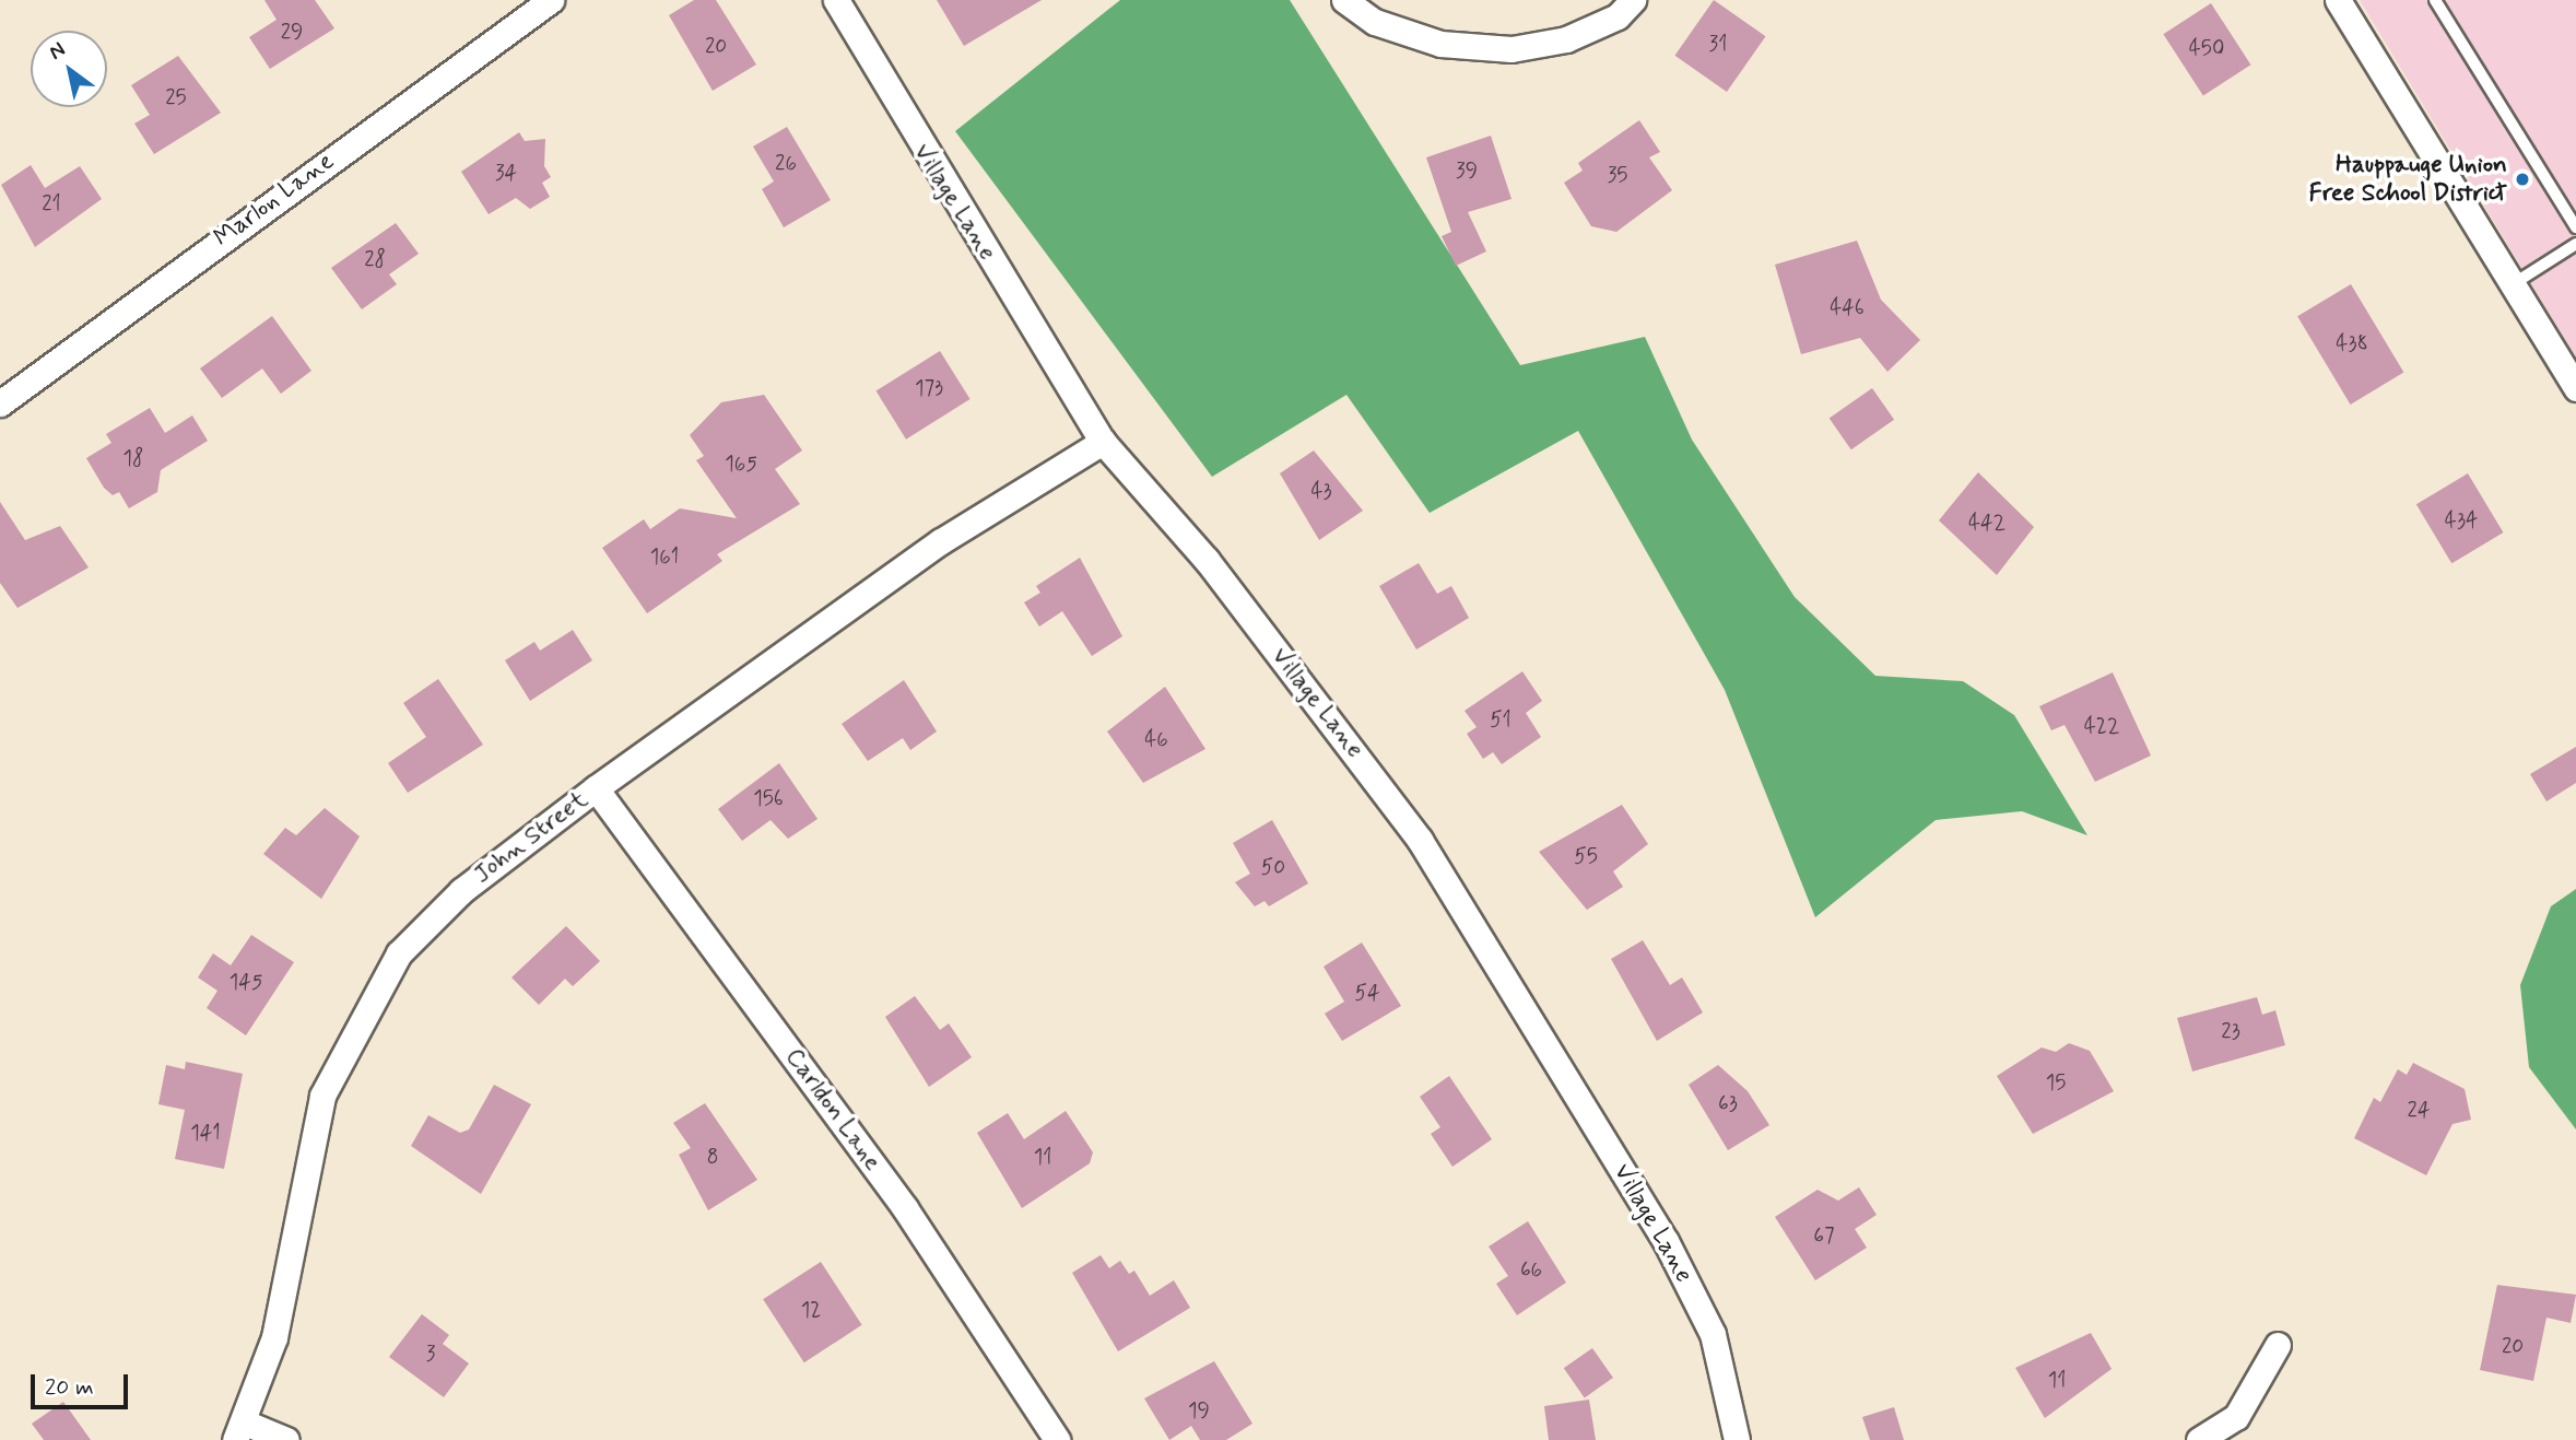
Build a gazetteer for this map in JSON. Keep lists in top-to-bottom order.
{
  "streets": {
    "street": [
      "Marlon Lane",
      "Village Lane",
      "John Street",
      "Carldon Lane"
    ]
  },
  "crossings": [
    ["Village Lane", "John Street"],
    ["John Street", "Carldon Lane"]
  ],
  "places": ["Hauppauge Union Free School District"],
  "house_numbers": [
    "29",
    "31",
    "20",
    "450",
    "25",
    "26",
    "39",
    "34",
    "35",
    "21",
    "28",
    "446",
    "438",
    "173",
    "18",
    "165",
    "43",
    "434",
    "442",
    "161",
    "51",
    "422",
    "46",
    "156",
    "55",
    "50",
    "145",
    "54",
    "23",
    "15",
    "63",
    "24",
    "141",
    "8",
    "11",
    "67",
    "66",
    "12",
    "20",
    "3",
    "11",
    "19"
  ],
  "scale_bar": "20 m",
  "north": "top left"
}
